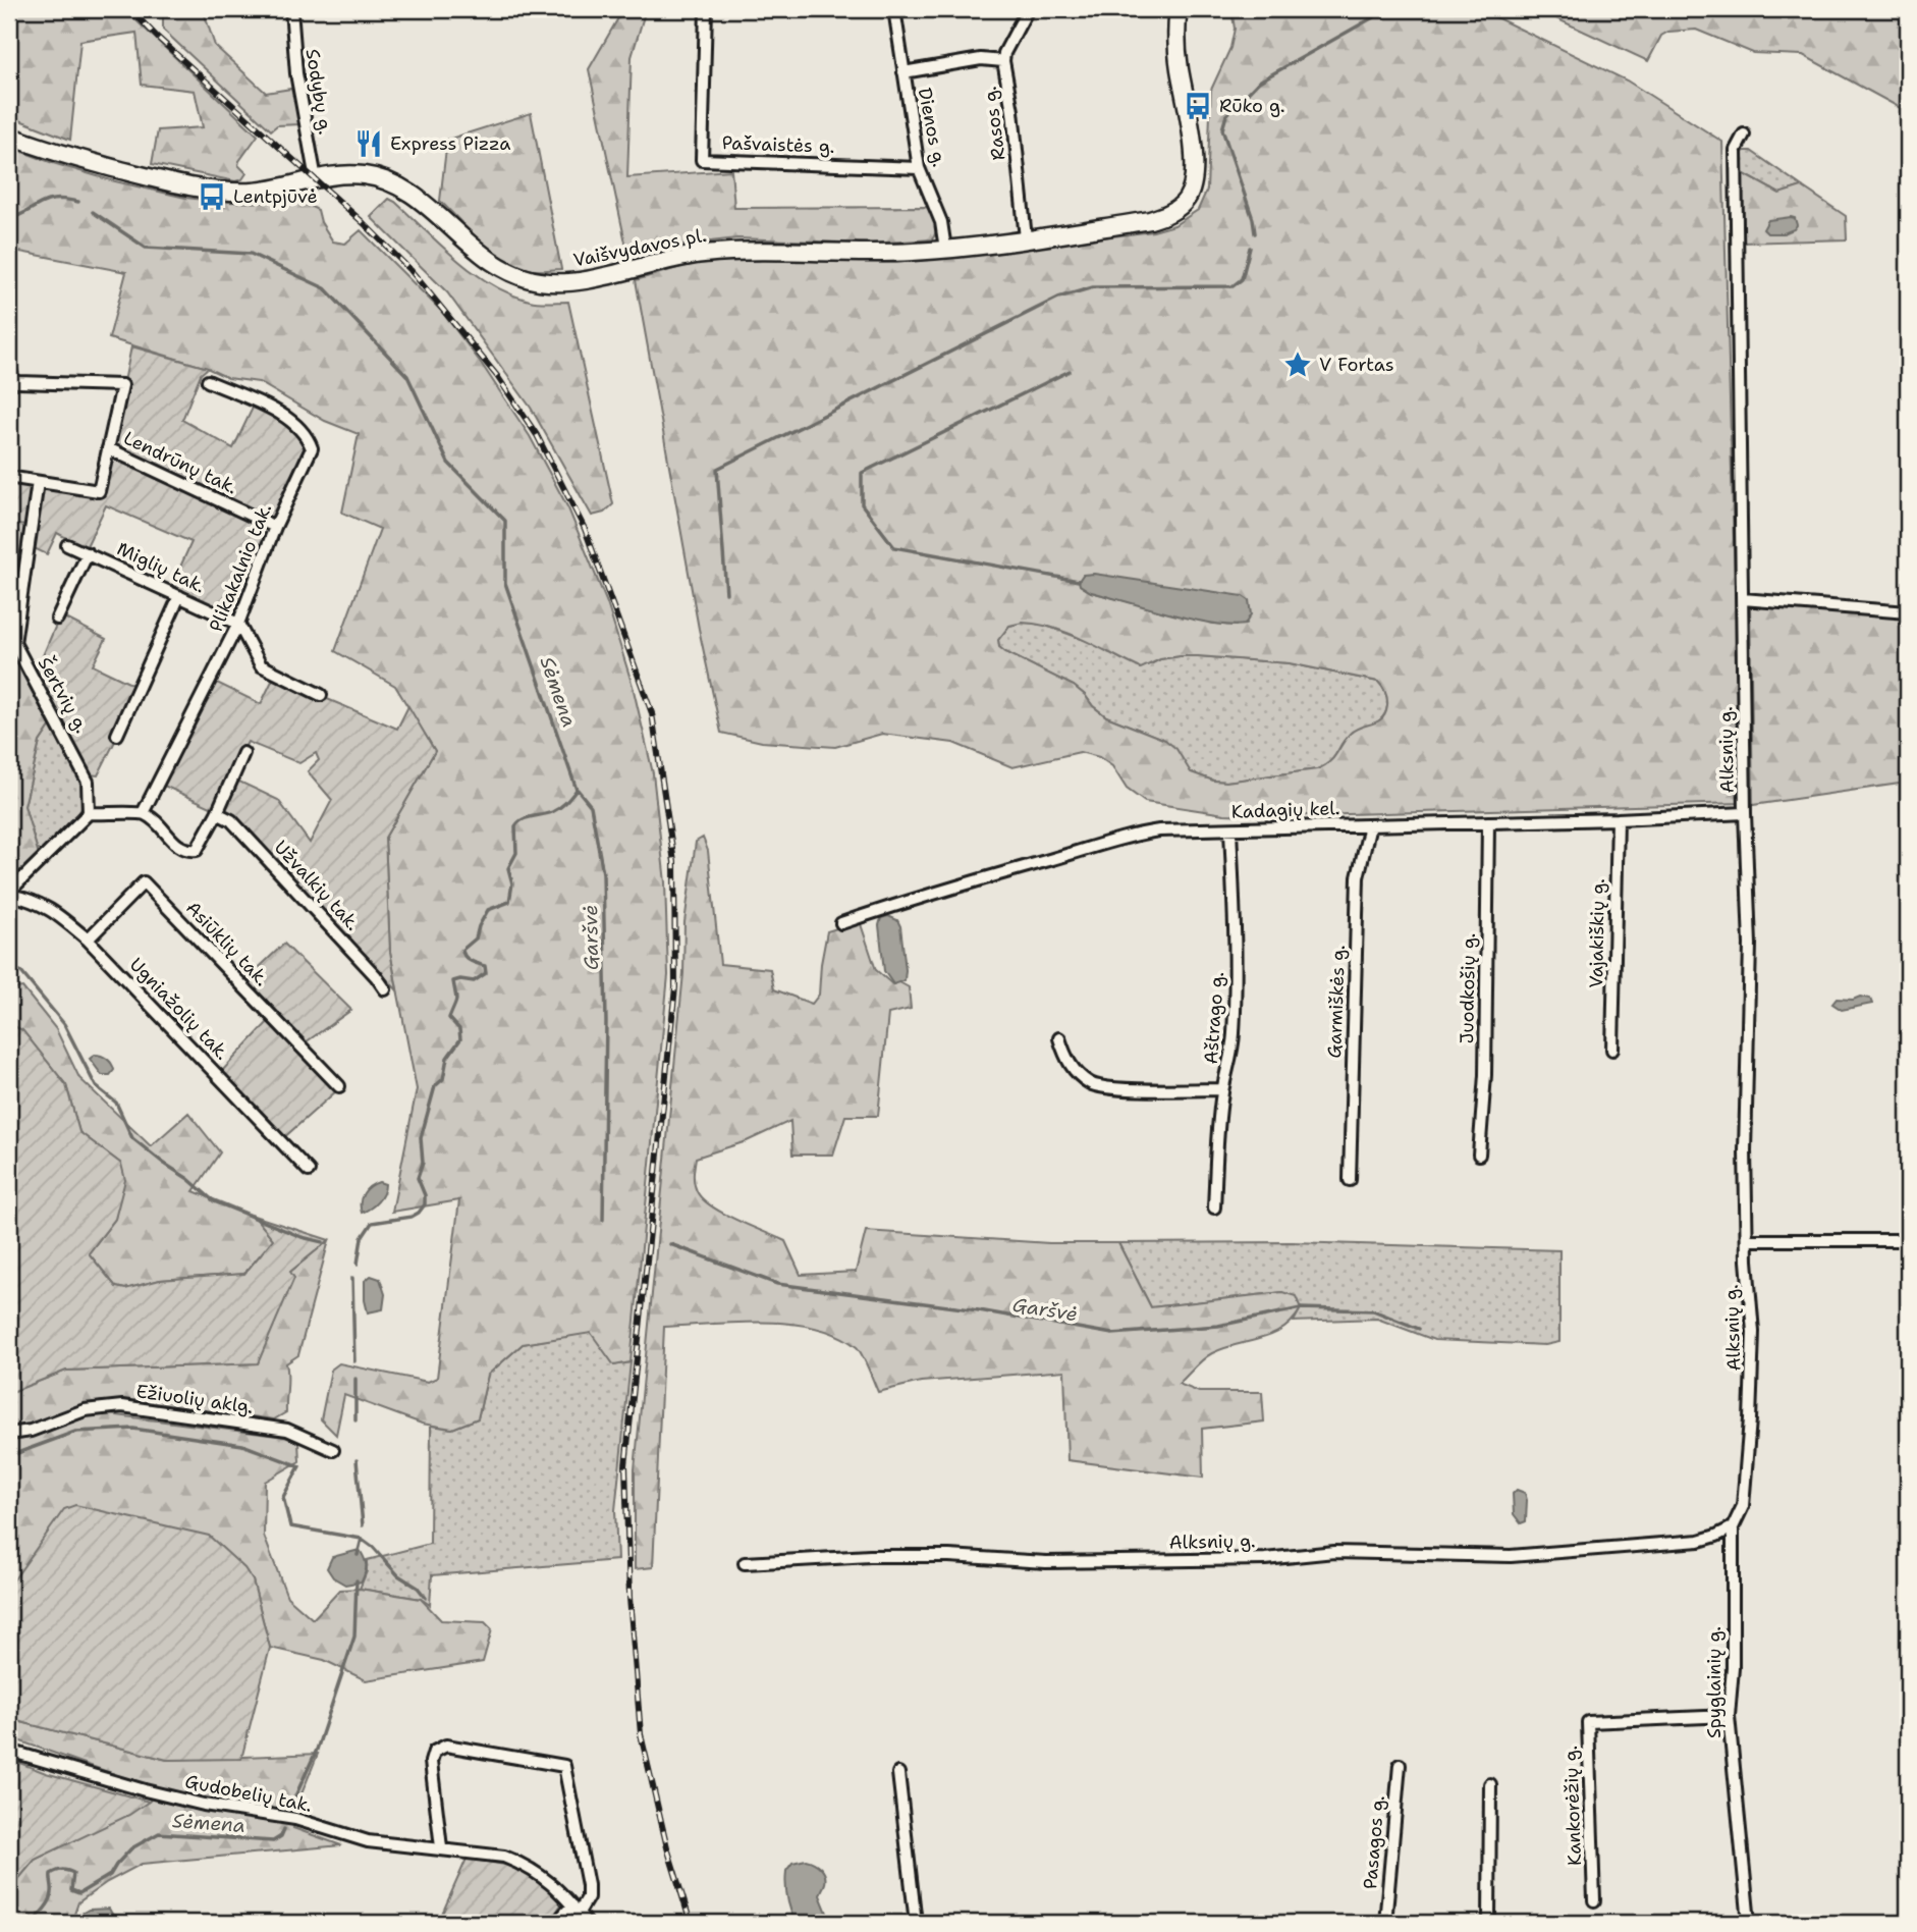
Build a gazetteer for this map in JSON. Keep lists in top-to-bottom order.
{
  "streets": {
    "main road": ["Vaišvydavos pl."],
    "street": [
      "Sodybų g.",
      "Rasos g.",
      "Dienos g.",
      "Pašvaistės g.",
      "Lendrūnų tak.",
      "Miglių tak.",
      "Plikakalnio tak.",
      "Šertvių g.",
      "Alksnių g.",
      "Kadagių kel.",
      "Užvalkių tak.",
      "Vajakiškių g.",
      "Asiūklių tak.",
      "Juodkošių g.",
      "Garmiškės g.",
      "Ugniažolių tak.",
      "Aštrago g.",
      "Ežiuolių aklg.",
      "Spyglainių g.",
      "Gudobelių tak.",
      "Kankorėžių g.",
      "Pasagos g."
    ]
  },
  "crossings": [
    ["Sodybų g.", "Vaišvydavos pl."],
    ["Rasos g.", "Vaišvydavos pl."],
    ["Dienos g.", "Pašvaistės g."],
    ["Dienos g.", "Vaišvydavos pl."],
    ["Lendrūnų tak.", "Plikakalnio tak."],
    ["Miglių tak.", "Plikakalnio tak."],
    ["Alksnių g.", "Kadagių kel."],
    ["Alksnių g.", "Spyglainių g."],
    ["Kadagių kel.", "Vajakiškių g."],
    ["Kadagių kel.", "Juodkošių g."],
    ["Kadagių kel.", "Garmiškės g."],
    ["Kadagių kel.", "Aštrago g."],
    ["Asiūklių tak.", "Ugniažolių tak."],
    ["Spyglainių g.", "Kankorėžių g."]
  ],
  "water": ["Sėmena", "Garšvė"],
  "places": {
    "bus stop": ["Rūko g.", "Lentpjūvė"],
    "restaurant": ["Express Pizza"],
    "place": ["V Fortas"]
  }
}
